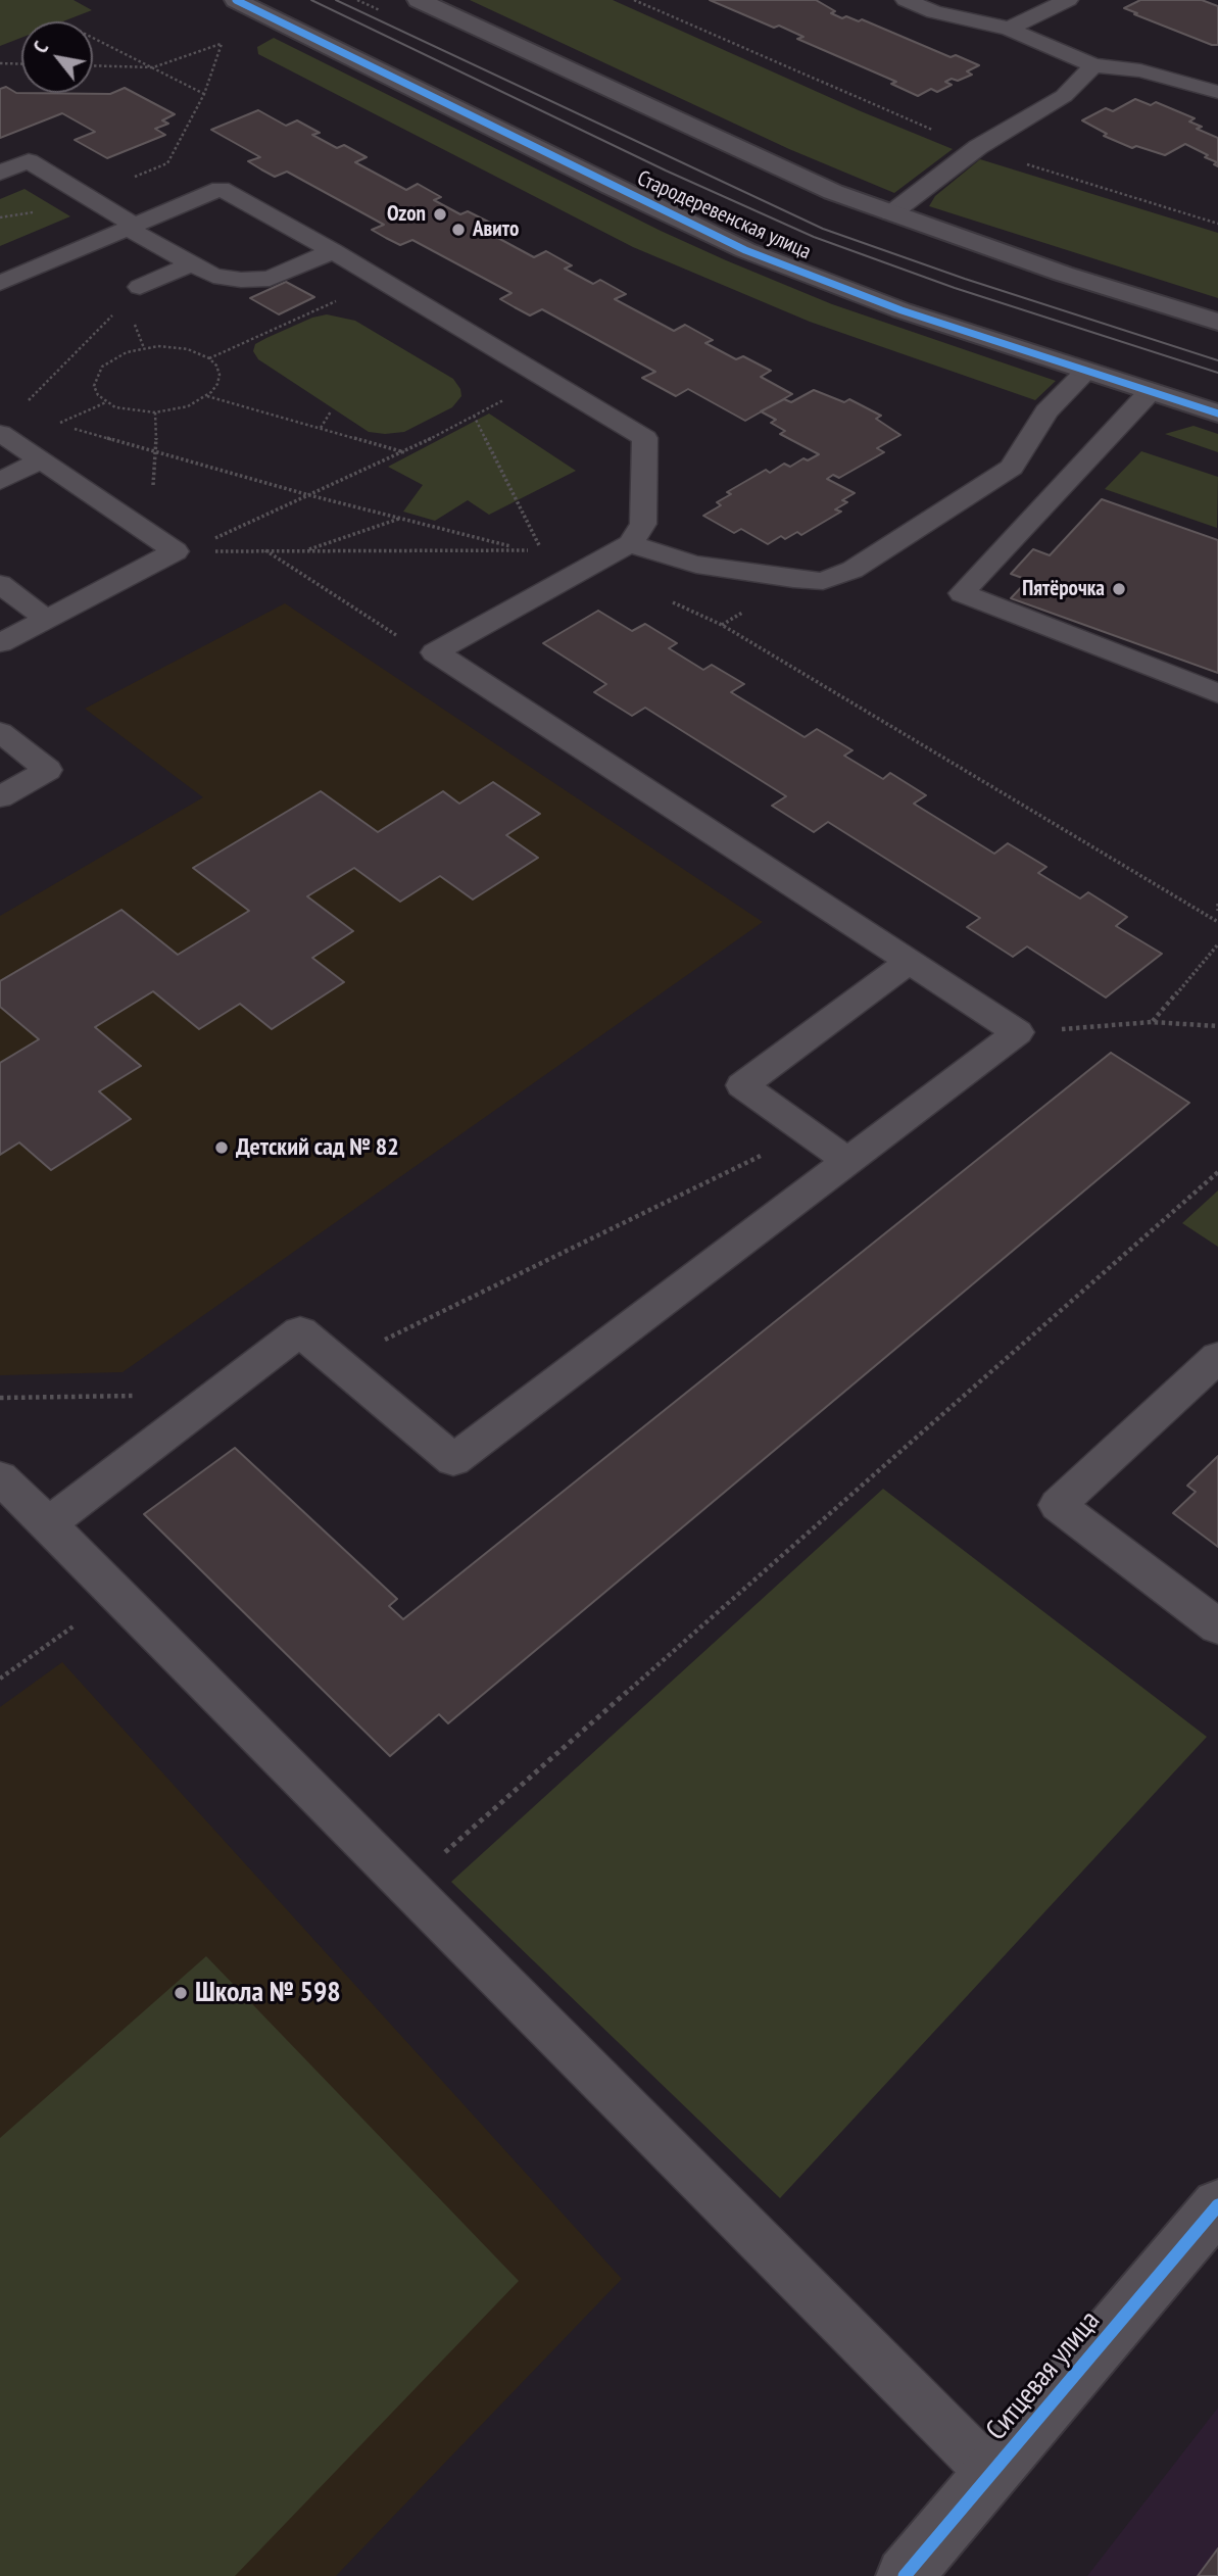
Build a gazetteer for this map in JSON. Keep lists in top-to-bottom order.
{
  "streets": {
    "street": ["Стародеревенская улица", "Ситцевая улица"]
  },
  "places": [
    "Ozon",
    "Авито",
    "Пятёрочка",
    "Детский сад № 82",
    "Школа № 598"
  ],
  "north": "top left"
}
